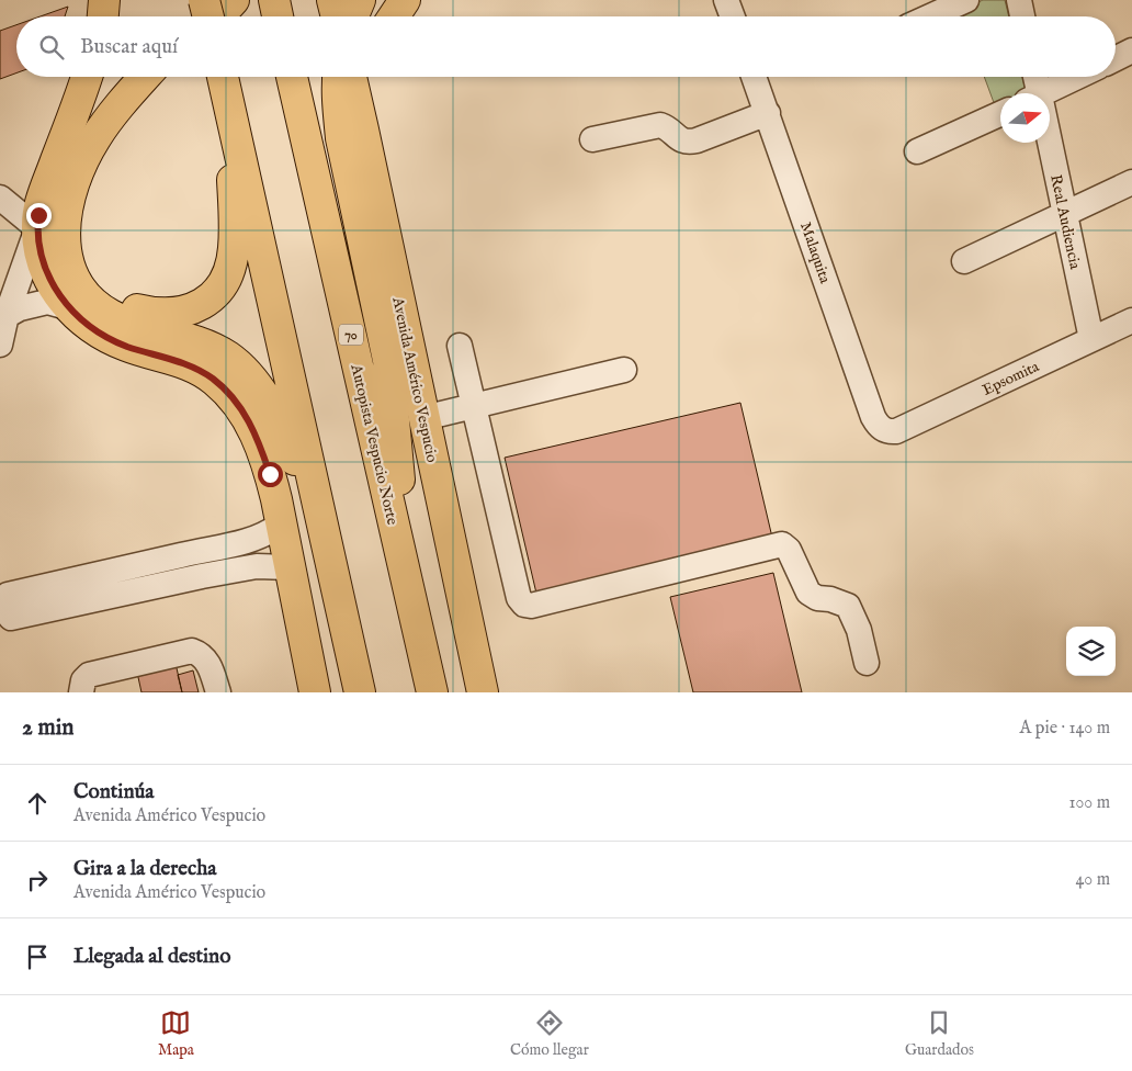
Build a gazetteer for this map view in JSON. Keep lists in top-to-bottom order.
{
  "streets": {
    "main road": ["70", "Avenida Américo Vespucio", "Autopista Vespucio Norte"],
    "street": ["Real Audiencia", "Malaquita", "Epsomita"]
  },
  "crossings": [
    ["Real Audiencia", "Epsomita"],
    ["Malaquita", "Epsomita"]
  ],
  "north": "right",
  "page": {
    "search": "Buscar aquí",
    "heading": ["2 min", "A pie · 140 m"],
    "list": [
      ["Continúa", "Avenida Américo Vespucio", "100 m"],
      ["Gira a la derecha", "Avenida Américo Vespucio", "40 m"],
      "Llegada al destino"
    ],
    "nav": ["Mapa", "Cómo llegar", "Guardados"]
  }
}
